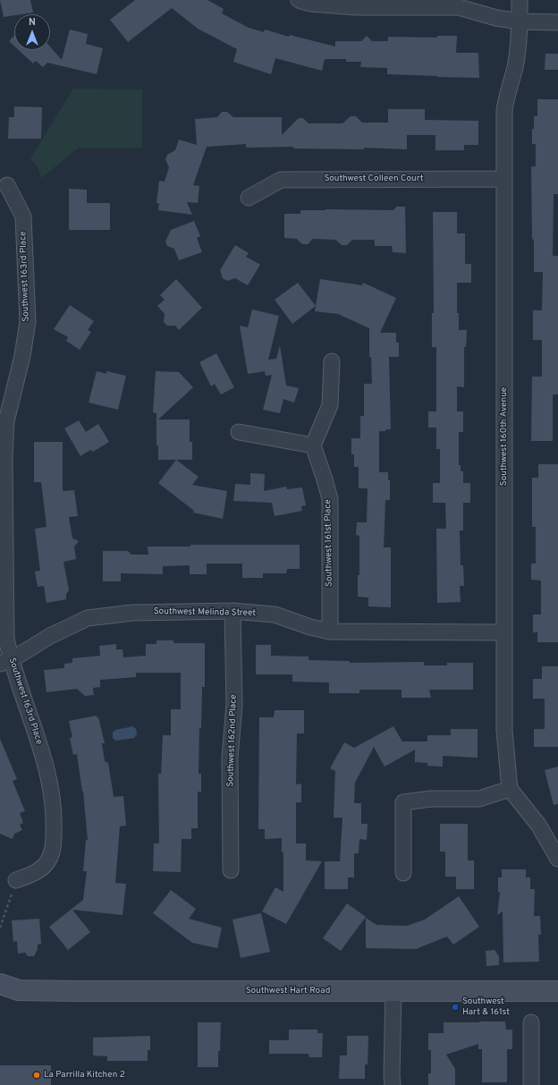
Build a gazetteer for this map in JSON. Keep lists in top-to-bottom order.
{
  "streets": {
    "main road": ["Southwest Hart Road"],
    "street": [
      "Southwest Colleen Court",
      "Southwest 163rd Place",
      "Southwest 160th Avenue",
      "Southwest 161st Place",
      "Southwest Melinda Street",
      "Southwest 162nd Place"
    ]
  },
  "crossings": [
    ["Southwest Colleen Court", "Southwest 160th Avenue"],
    ["Southwest 163rd Place", "Southwest Melinda Street"],
    ["Southwest 160th Avenue", "Southwest Melinda Street"],
    ["Southwest 161st Place", "Southwest Melinda Street"],
    ["Southwest Melinda Street", "Southwest 162nd Place"]
  ],
  "places": ["Southwest Hart & 161st", "La Parrilla Kitchen 2"],
  "north": "top"
}
